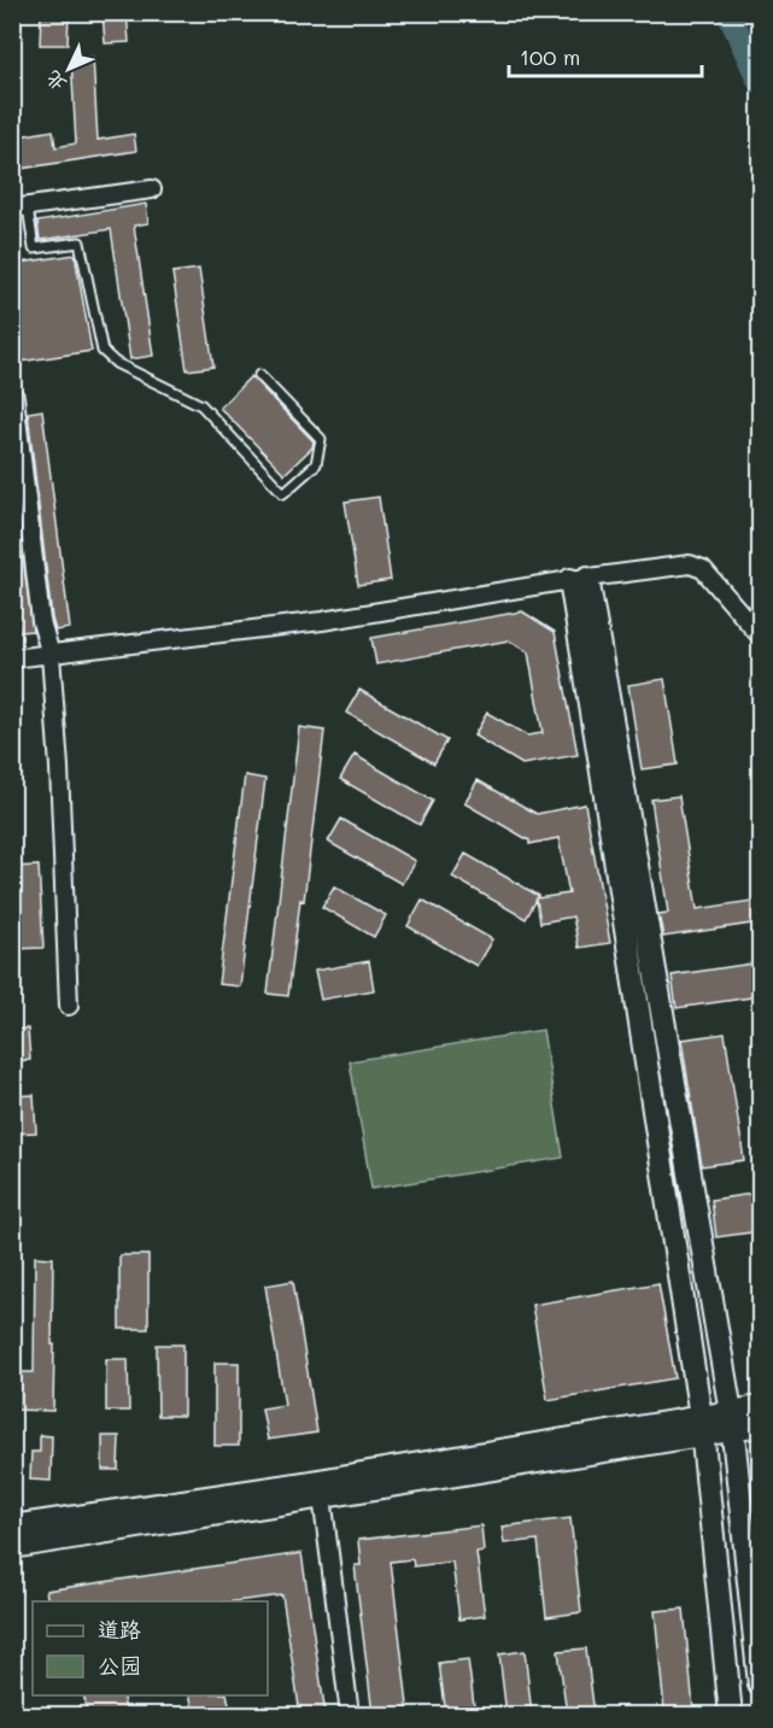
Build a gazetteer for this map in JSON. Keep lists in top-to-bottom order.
{
  "legend": ["道路", "公园"],
  "scale_bar": "100 m",
  "north": "bottom left"
}
